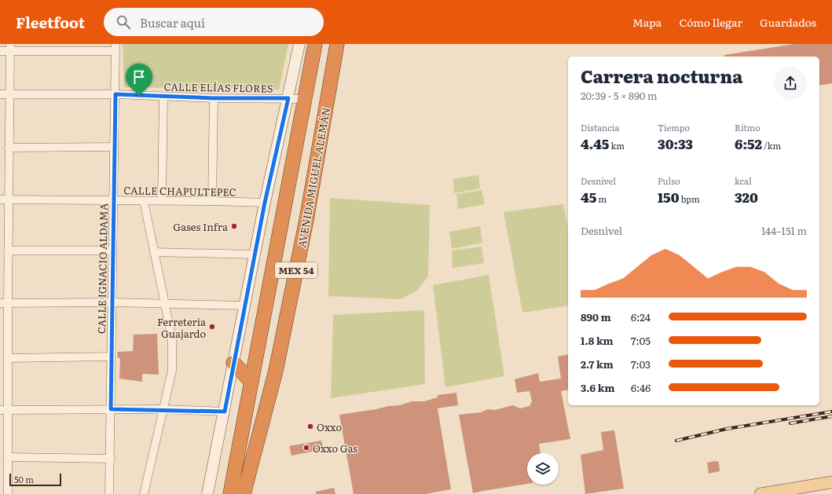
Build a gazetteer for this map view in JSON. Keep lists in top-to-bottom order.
{
  "streets": {
    "highway": ["AVENIDA MIGUEL ALEMÁN", "MEX 54"],
    "street": ["CALLE ELÍAS FLORES", "CALLE CHAPULTEPEC", "CALLE IGNACIO ALDAMA"]
  },
  "crossings": [
    ["CALLE ELÍAS FLORES", "CALLE IGNACIO ALDAMA"],
    ["CALLE ELÍAS FLORES", "MEX 54"],
    ["CALLE CHAPULTEPEC", "CALLE IGNACIO ALDAMA"]
  ],
  "places": [
    "Gases Infra",
    "Ferreteria Guajardo",
    "Oxxo",
    "Oxxo Gas"
  ],
  "scale_bar": "50 m",
  "page": {
    "header": "Fleetfoot",
    "search": "Buscar aquí",
    "nav": ["Mapa", "Cómo llegar", "Guardados"],
    "heading": ["Carrera nocturna", "20:39 · 5 × 890 m"],
    "stats": [
      ["Distancia", "4.45 km"],
      ["Tiempo", "30:33"],
      ["Ritmo", "6:52 /km"],
      ["Desnivel", "45 m"],
      ["Pulso", "150 bpm"],
      ["kcal", "320"]
    ],
    "chart": ["Desnivel", "144–151 m"],
    "list": [
      {
        "name": "890 m",
        "note": "6:24"
      },
      {
        "name": "1.8 km",
        "note": "7:05"
      },
      {
        "name": "2.7 km",
        "note": "7:03"
      },
      {
        "name": "3.6 km",
        "note": "6:46"
      }
    ],
    "scale": "50 m"
  }
}
